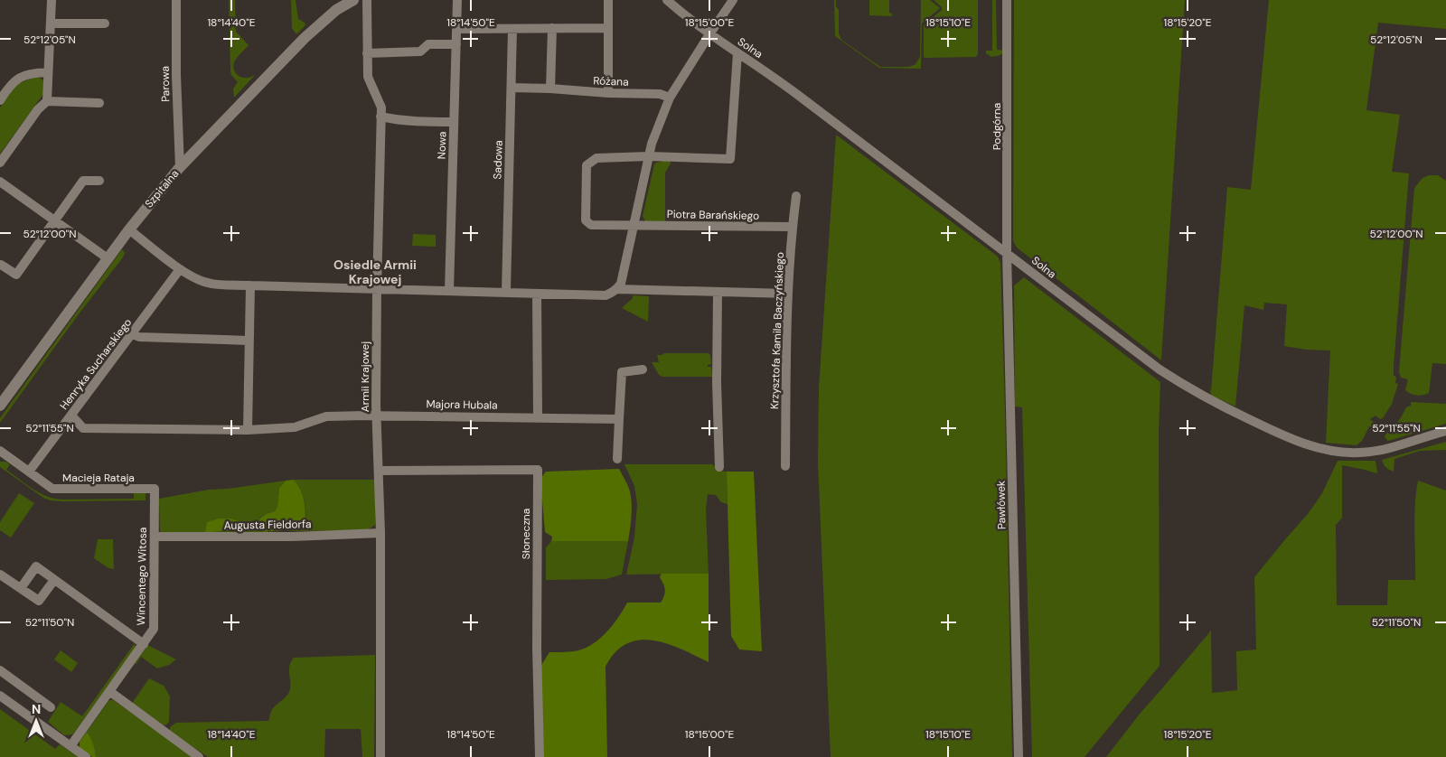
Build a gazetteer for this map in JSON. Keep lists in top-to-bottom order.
{
  "streets": {
    "street": [
      "Solna",
      "Różana",
      "Parowa",
      "Podgórna",
      "Nowa",
      "Sadowa",
      "Szpitalna",
      "Piotra Barańskiego",
      "Krzysztofa Kamila Baczyńskiego",
      "Henryka Sucharskiego",
      "Armii Krajowej",
      "Majora Hubala",
      "Macieja Rataja",
      "Pawłówek",
      "Augusta Fieldorfa",
      "Słoneczna",
      "Wincentego Witosa"
    ]
  },
  "crossings": [
    ["Solna", "Podgórna"],
    ["Solna", "Pawłówek"],
    ["Różana", "Sadowa"],
    ["Parowa", "Szpitalna"],
    ["Podgórna", "Pawłówek"],
    ["Piotra Barańskiego", "Krzysztofa Kamila Baczyńskiego"],
    ["Henryka Sucharskiego", "Majora Hubala"],
    ["Henryka Sucharskiego", "Macieja Rataja"],
    ["Armii Krajowej", "Majora Hubala"],
    ["Armii Krajowej", "Augusta Fieldorfa"],
    ["Armii Krajowej", "Słoneczna"],
    ["Macieja Rataja", "Wincentego Witosa"],
    ["Augusta Fieldorfa", "Wincentego Witosa"]
  ],
  "districts": ["Osiedle Armii Krajowej"],
  "north": "top",
  "coordinates": [
    "18°14'40\"E",
    "18°14'50\"E",
    "18°15'00\"E",
    "18°15'10\"E",
    "18°15'20\"E",
    "52°12'05\"N",
    "52°12'00\"N",
    "52°11'55\"N",
    "52°11'50\"N"
  ]
}
